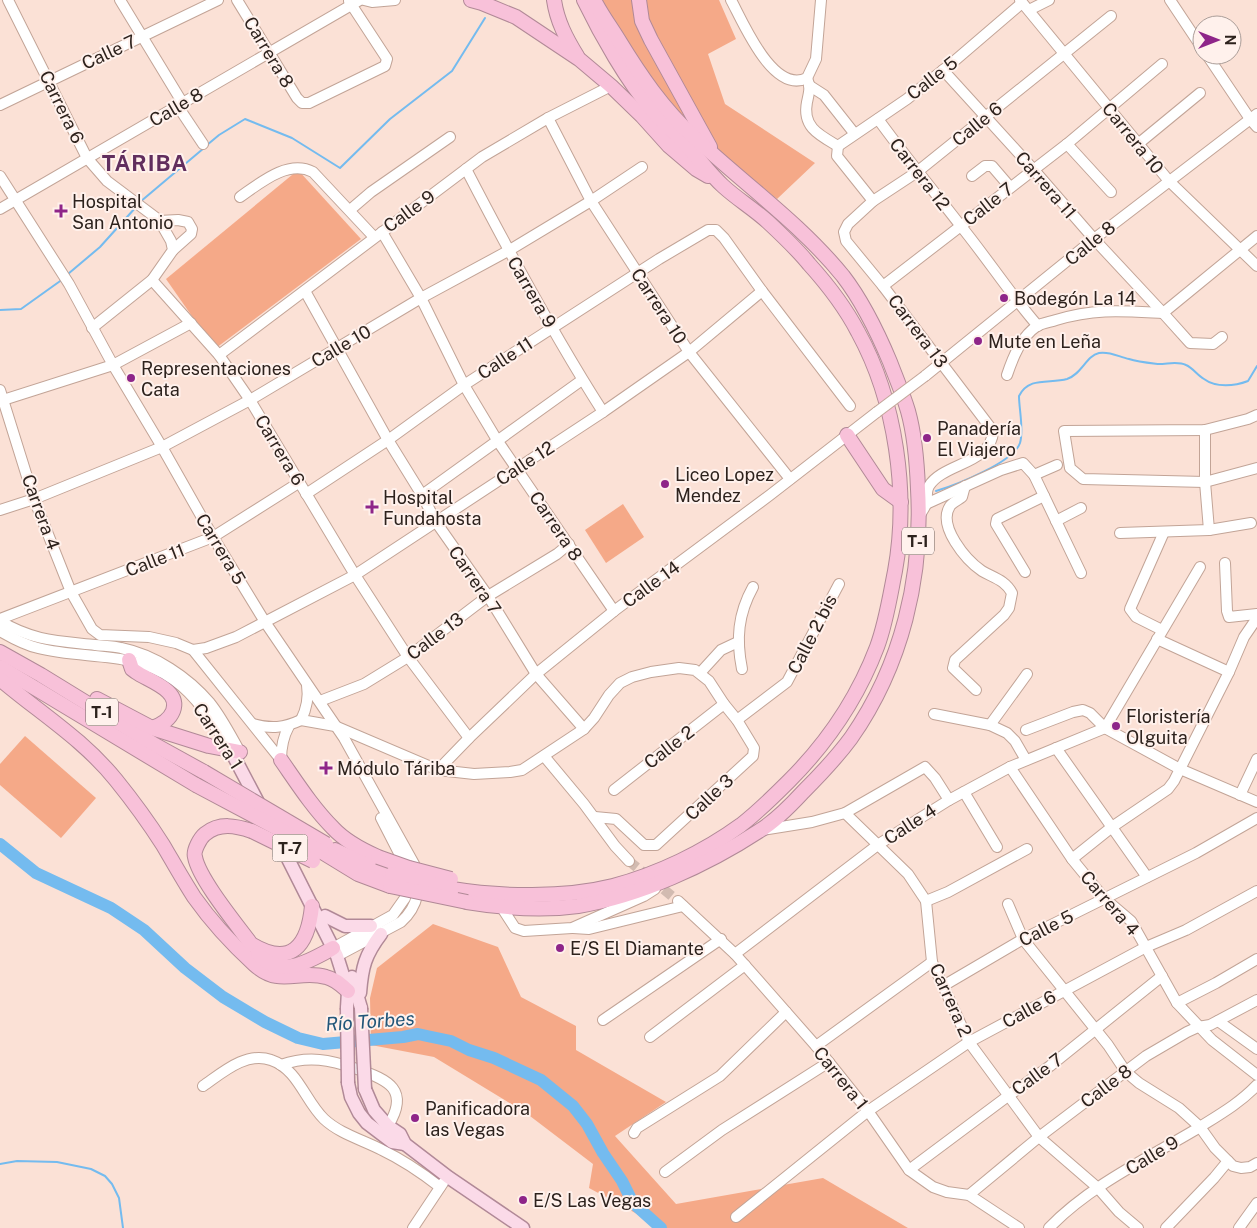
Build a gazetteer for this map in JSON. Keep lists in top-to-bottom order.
{
  "streets": {
    "highway": ["T-1"],
    "main road": ["Carrera 1", "T-7"],
    "street": [
      "Calle 7",
      "Carrera 8",
      "Calle 5",
      "Carrera 6",
      "Calle 8",
      "Calle 6",
      "Carrera 10",
      "Carrera 12",
      "Carrera 11",
      "Calle 9",
      "Carrera 9",
      "Carrera 13",
      "Calle 10",
      "Calle 11",
      "Calle 12",
      "Carrera 4",
      "Carrera 5",
      "Carrera 7",
      "Calle 14",
      "Calle 2 bis",
      "Calle 13",
      "Calle 2",
      "Calle 3",
      "Calle 4",
      "Carrera 2"
    ]
  },
  "crossings": [
    ["Calle 7", "Carrera 6"],
    ["Calle 7", "Carrera 10"],
    ["Calle 7", "Carrera 12"],
    ["Calle 7", "Carrera 11"],
    ["Calle 7", "Carrera 13"],
    ["Calle 7", "Carrera 4"],
    ["Calle 7", "Carrera 1"],
    ["Calle 7", "Carrera 2"],
    ["Carrera 8", "Calle 8"],
    ["Carrera 8", "Calle 9"],
    ["Carrera 8", "Calle 10"],
    ["Carrera 8", "Calle 11"],
    ["Carrera 8", "Calle 12"],
    ["Carrera 8", "Calle 14"],
    ["Carrera 8", "Calle 13"],
    ["Calle 5", "Carrera 10"],
    ["Calle 5", "Carrera 12"],
    ["Calle 5", "Carrera 11"],
    ["Calle 5", "Carrera 4"],
    ["Calle 5", "Carrera 2"],
    ["Carrera 6", "Calle 8"],
    ["Carrera 6", "Calle 9"],
    ["Carrera 6", "Calle 10"],
    ["Carrera 6", "Calle 11"],
    ["Carrera 6", "Calle 12"],
    ["Carrera 6", "Calle 14"],
    ["Carrera 6", "Calle 13"],
    ["Calle 8", "Carrera 10"],
    ["Calle 8", "Carrera 12"],
    ["Calle 8", "Carrera 11"],
    ["Calle 8", "Carrera 13"],
    ["Calle 8", "Carrera 4"],
    ["Calle 8", "Carrera 5"],
    ["Calle 8", "Calle 14"],
    ["Calle 8", "Carrera 1"],
    ["Calle 8", "Carrera 2"],
    ["Calle 6", "Carrera 10"],
    ["Calle 6", "Carrera 12"],
    ["Calle 6", "Carrera 11"],
    ["Calle 6", "Carrera 13"],
    ["Calle 6", "Carrera 4"],
    ["Calle 6", "Carrera 1"],
    ["Calle 6", "Carrera 2"],
    ["Carrera 10", "Calle 9"],
    ["Carrera 10", "Calle 10"],
    ["Carrera 10", "Calle 11"],
    ["Carrera 10", "Calle 12"],
    ["Carrera 10", "Calle 14"],
    ["Calle 9", "Carrera 9"],
    ["Calle 9", "Carrera 7"],
    ["Calle 9", "Carrera 2"],
    ["Carrera 9", "Calle 10"],
    ["Carrera 9", "Calle 11"],
    ["Carrera 9", "Calle 12"],
    ["Carrera 13", "T-1"],
    ["Calle 10", "Carrera 4"],
    ["Calle 10", "Carrera 5"],
    ["Calle 10", "Carrera 7"],
    ["Calle 11", "Calle 12"],
    ["Calle 11", "Carrera 4"],
    ["Calle 11", "Carrera 5"],
    ["Calle 11", "Carrera 7"],
    ["Calle 11", "Carrera 1"],
    ["Calle 12", "Carrera 4"],
    ["Calle 12", "Carrera 5"],
    ["Calle 12", "Carrera 7"],
    ["Carrera 4", "Calle 4"],
    ["Carrera 5", "Calle 13"],
    ["Carrera 5", "Carrera 1"],
    ["Carrera 5", "T-7"],
    ["Carrera 7", "Calle 14"],
    ["Carrera 7", "Calle 13"],
    ["Calle 2 bis", "Calle 3"],
    ["Carrera 1", "Calle 4"],
    ["Carrera 1", "T-7"],
    ["Calle 2", "Calle 3"],
    ["Calle 4", "Carrera 2"]
  ],
  "districts": ["TÁRIBA"],
  "water": ["Río Torbes"],
  "places": {
    "health": ["Hospital San Antonio", "Hospital Fundahosta", "Módulo Táriba"],
    "other": [
      "Bodegón La 14",
      "Mute en Leña",
      "Representaciones Cata",
      "Panadería El Viajero",
      "Liceo Lopez Mendez",
      "Floristería Olguita",
      "E/S El Diamante",
      "Panificadora las Vegas",
      "E/S Las Vegas"
    ]
  },
  "north": "right"
}
